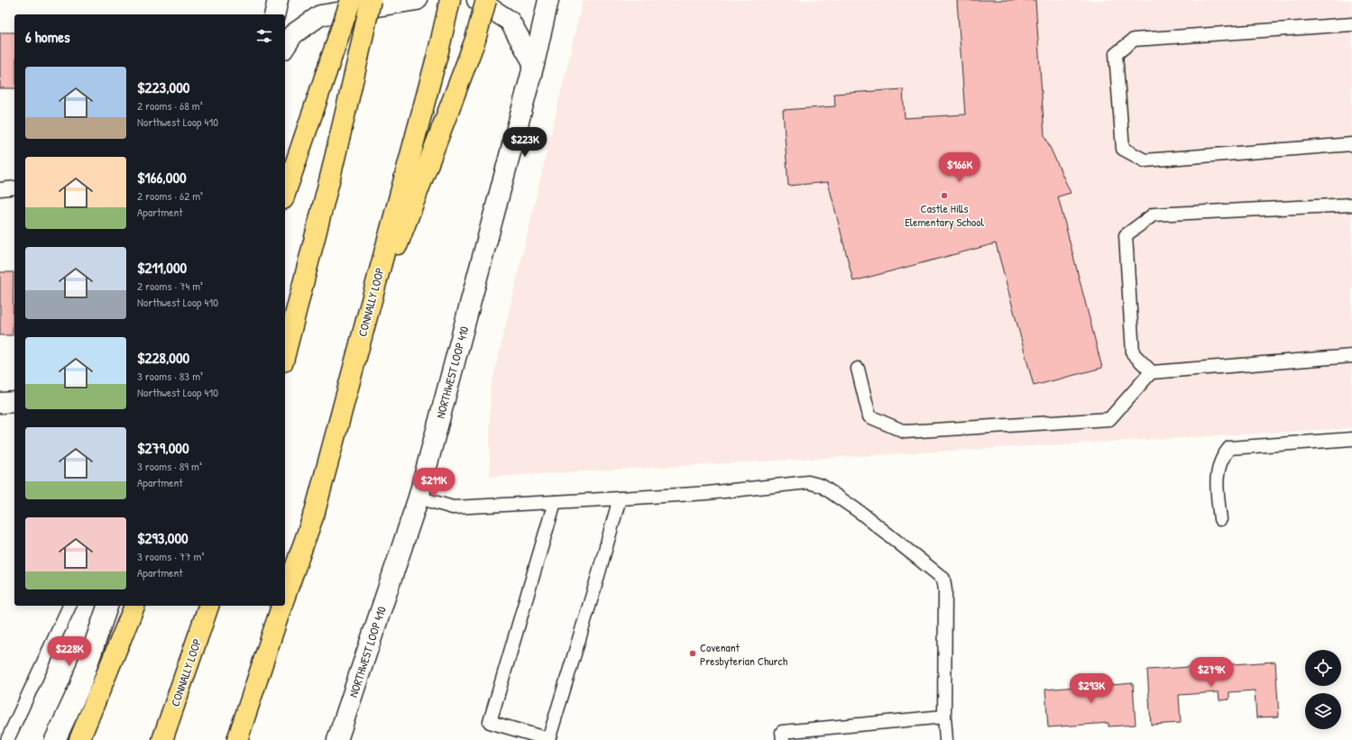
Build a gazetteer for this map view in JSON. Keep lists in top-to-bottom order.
{
  "streets": {
    "highway": ["CONNALLY LOOP"],
    "main road": ["NORTHWEST LOOP 410"]
  },
  "places": ["Castle Hills Elementary School", "Covenant Presbyterian Church"],
  "page": {
    "heading": "6 homes",
    "list": [
      {
        "name": "$223,000",
        "note": "2 rooms · 68 m² · Northwest Loop 410"
      },
      {
        "name": "$166,000",
        "note": "2 rooms · 62 m² · Apartment"
      },
      {
        "name": "$211,000",
        "note": "2 rooms · 74 m² · Northwest Loop 410"
      },
      {
        "name": "$228,000",
        "note": "3 rooms · 83 m² · Northwest Loop 410"
      },
      {
        "name": "$279,000",
        "note": "3 rooms · 89 m² · Apartment"
      },
      {
        "name": "$293,000",
        "note": "3 rooms · 77 m² · Apartment"
      }
    ],
    "price": [
      "$223K",
      "$166K",
      "$211K",
      "$228K",
      "$279K",
      "$293K"
    ]
  }
}
